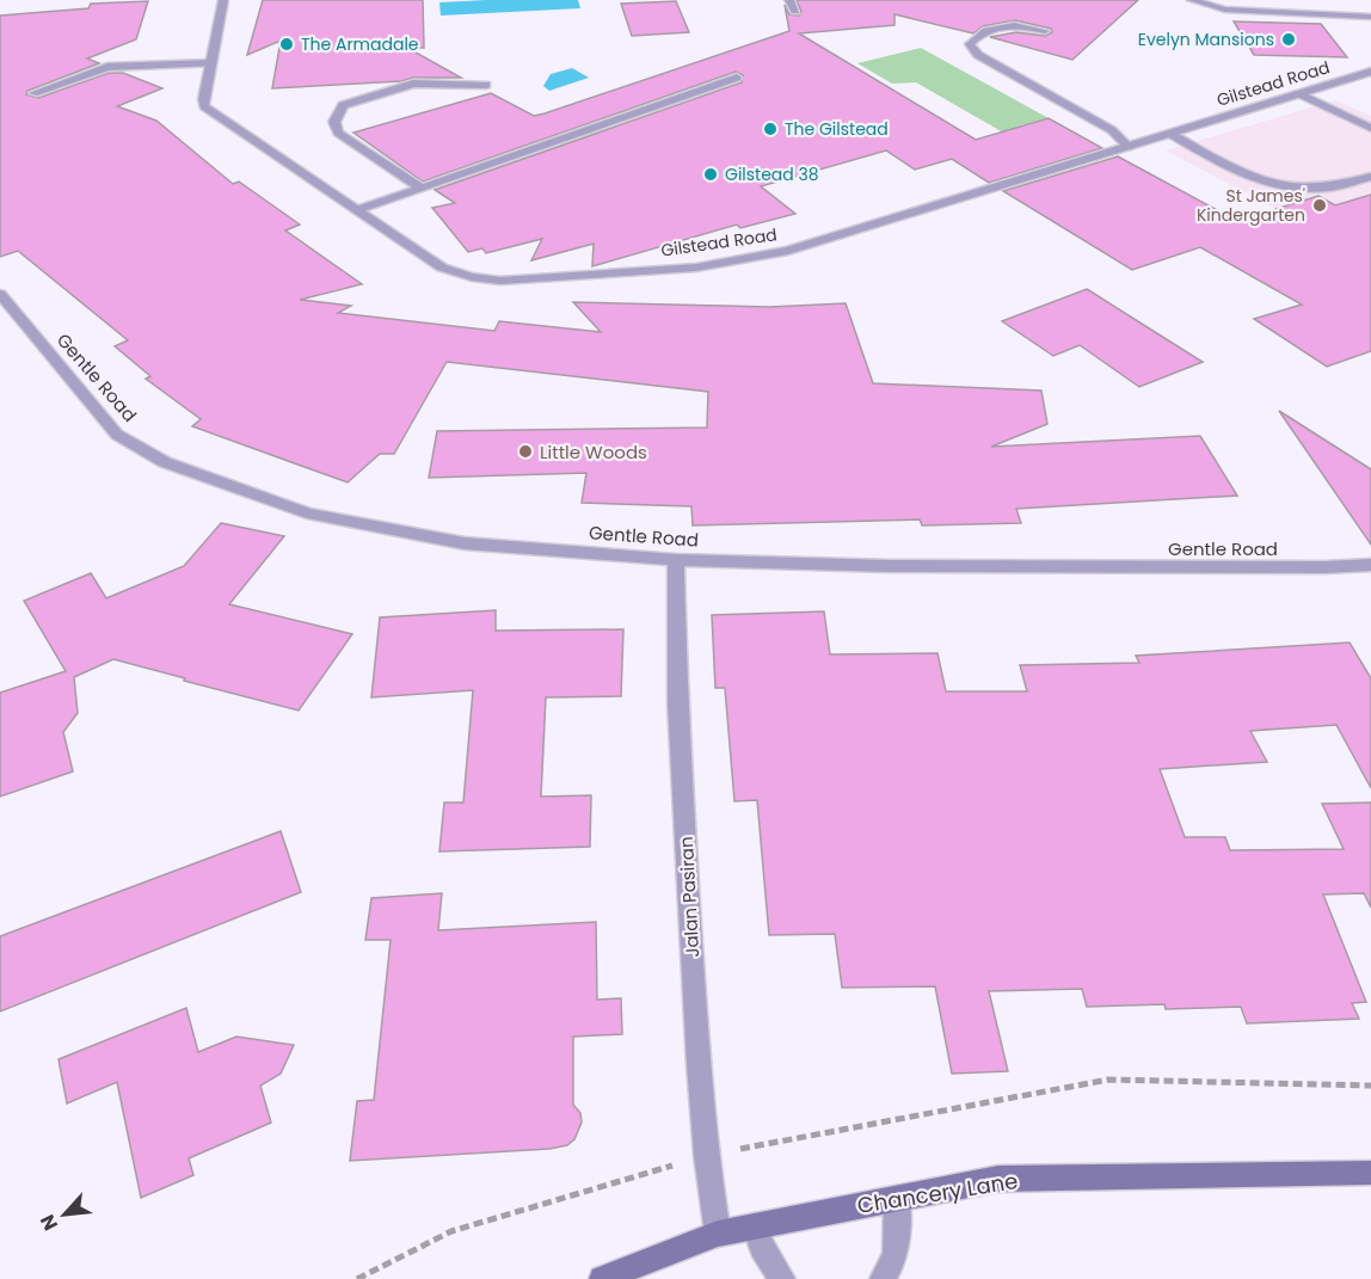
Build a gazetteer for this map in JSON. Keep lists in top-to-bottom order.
{
  "streets": {
    "street": [
      "Gilstead Road",
      "Gentle Road",
      "Jalan Pasiran",
      "Chancery Lane"
    ]
  },
  "crossings": [
    ["Gentle Road", "Jalan Pasiran"],
    ["Jalan Pasiran", "Chancery Lane"]
  ],
  "places": [
    "Evelyn Mansions",
    "The Armadale",
    "The Gilstead",
    "Gilstead 38",
    "St James' Kindergarten",
    "Little Woods"
  ],
  "north": "bottom left"
}
